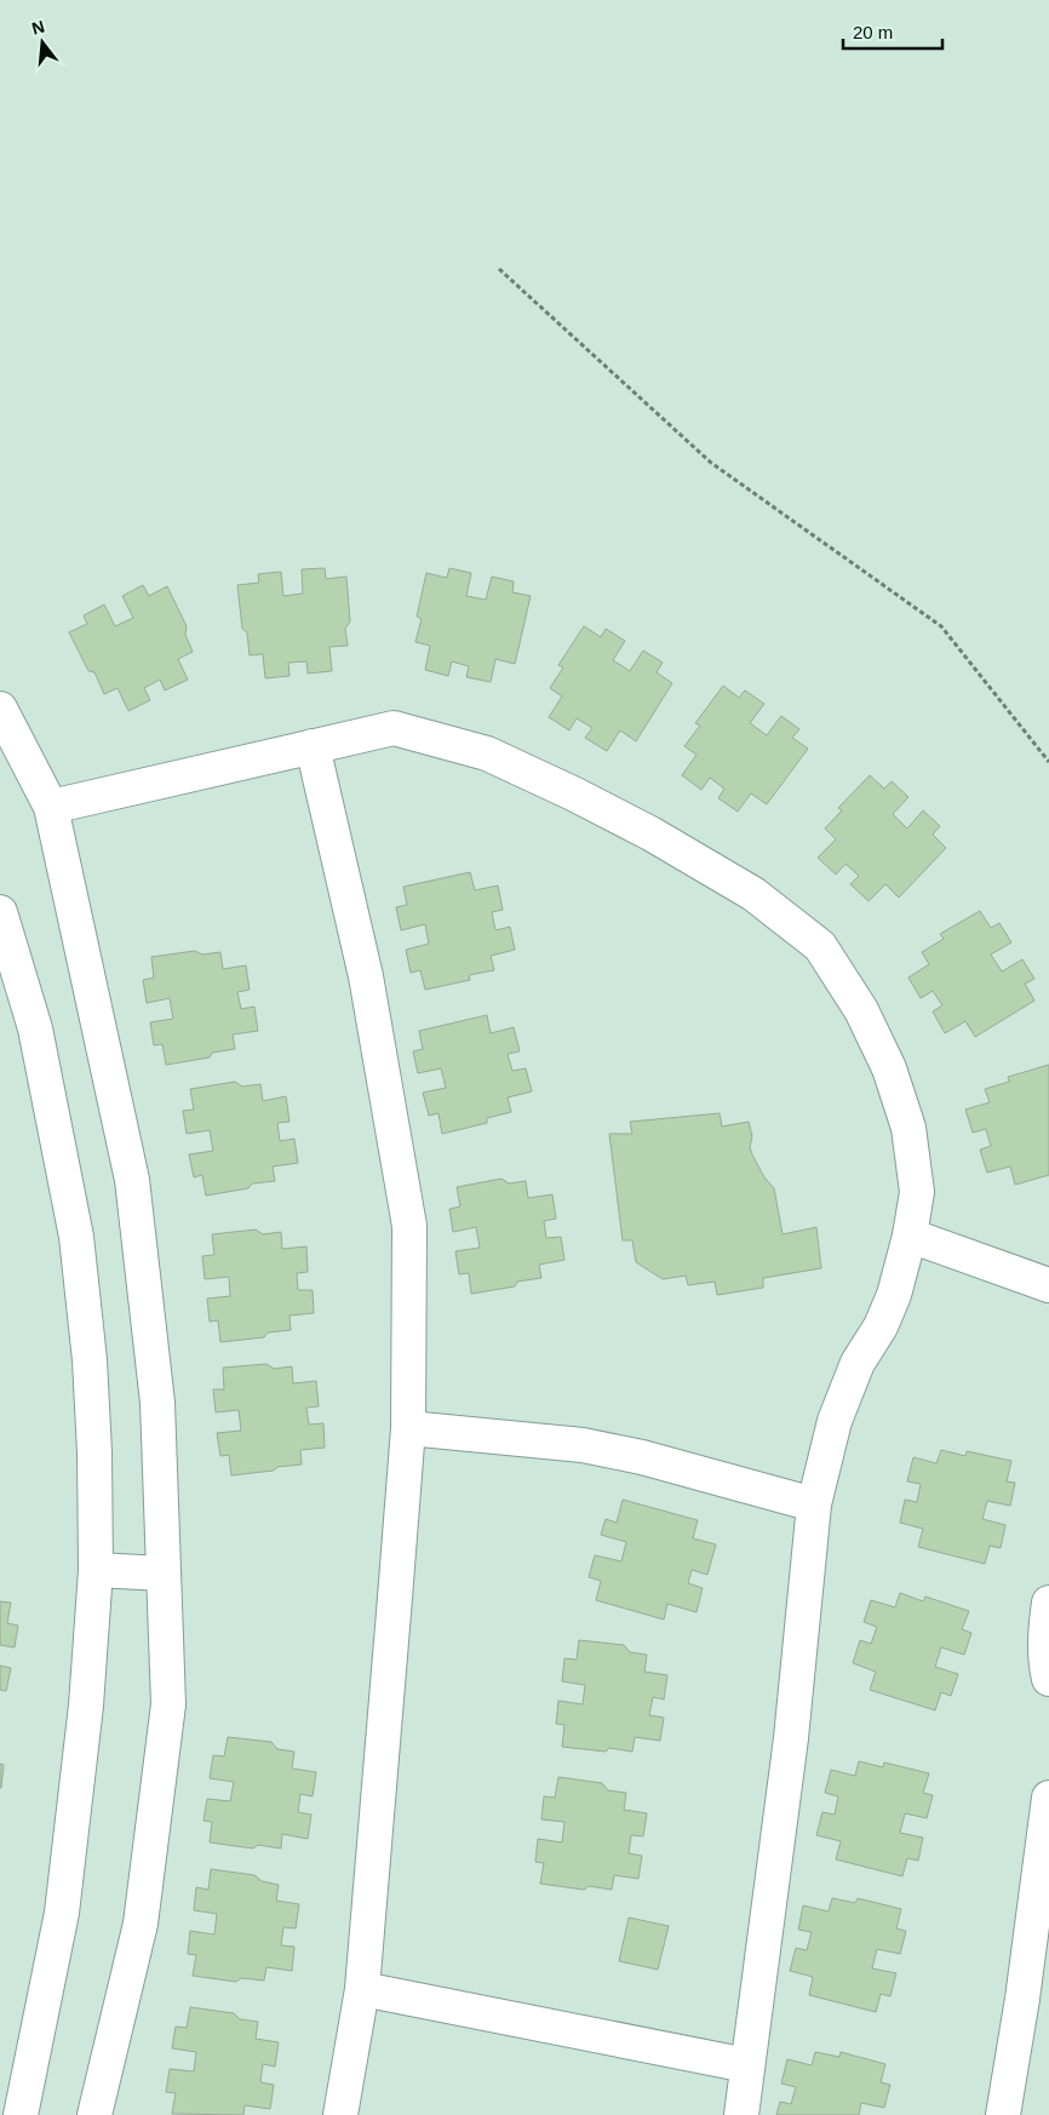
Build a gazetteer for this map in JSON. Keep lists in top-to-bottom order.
{
  "scale_bar": "20 m",
  "north": "top"
}
